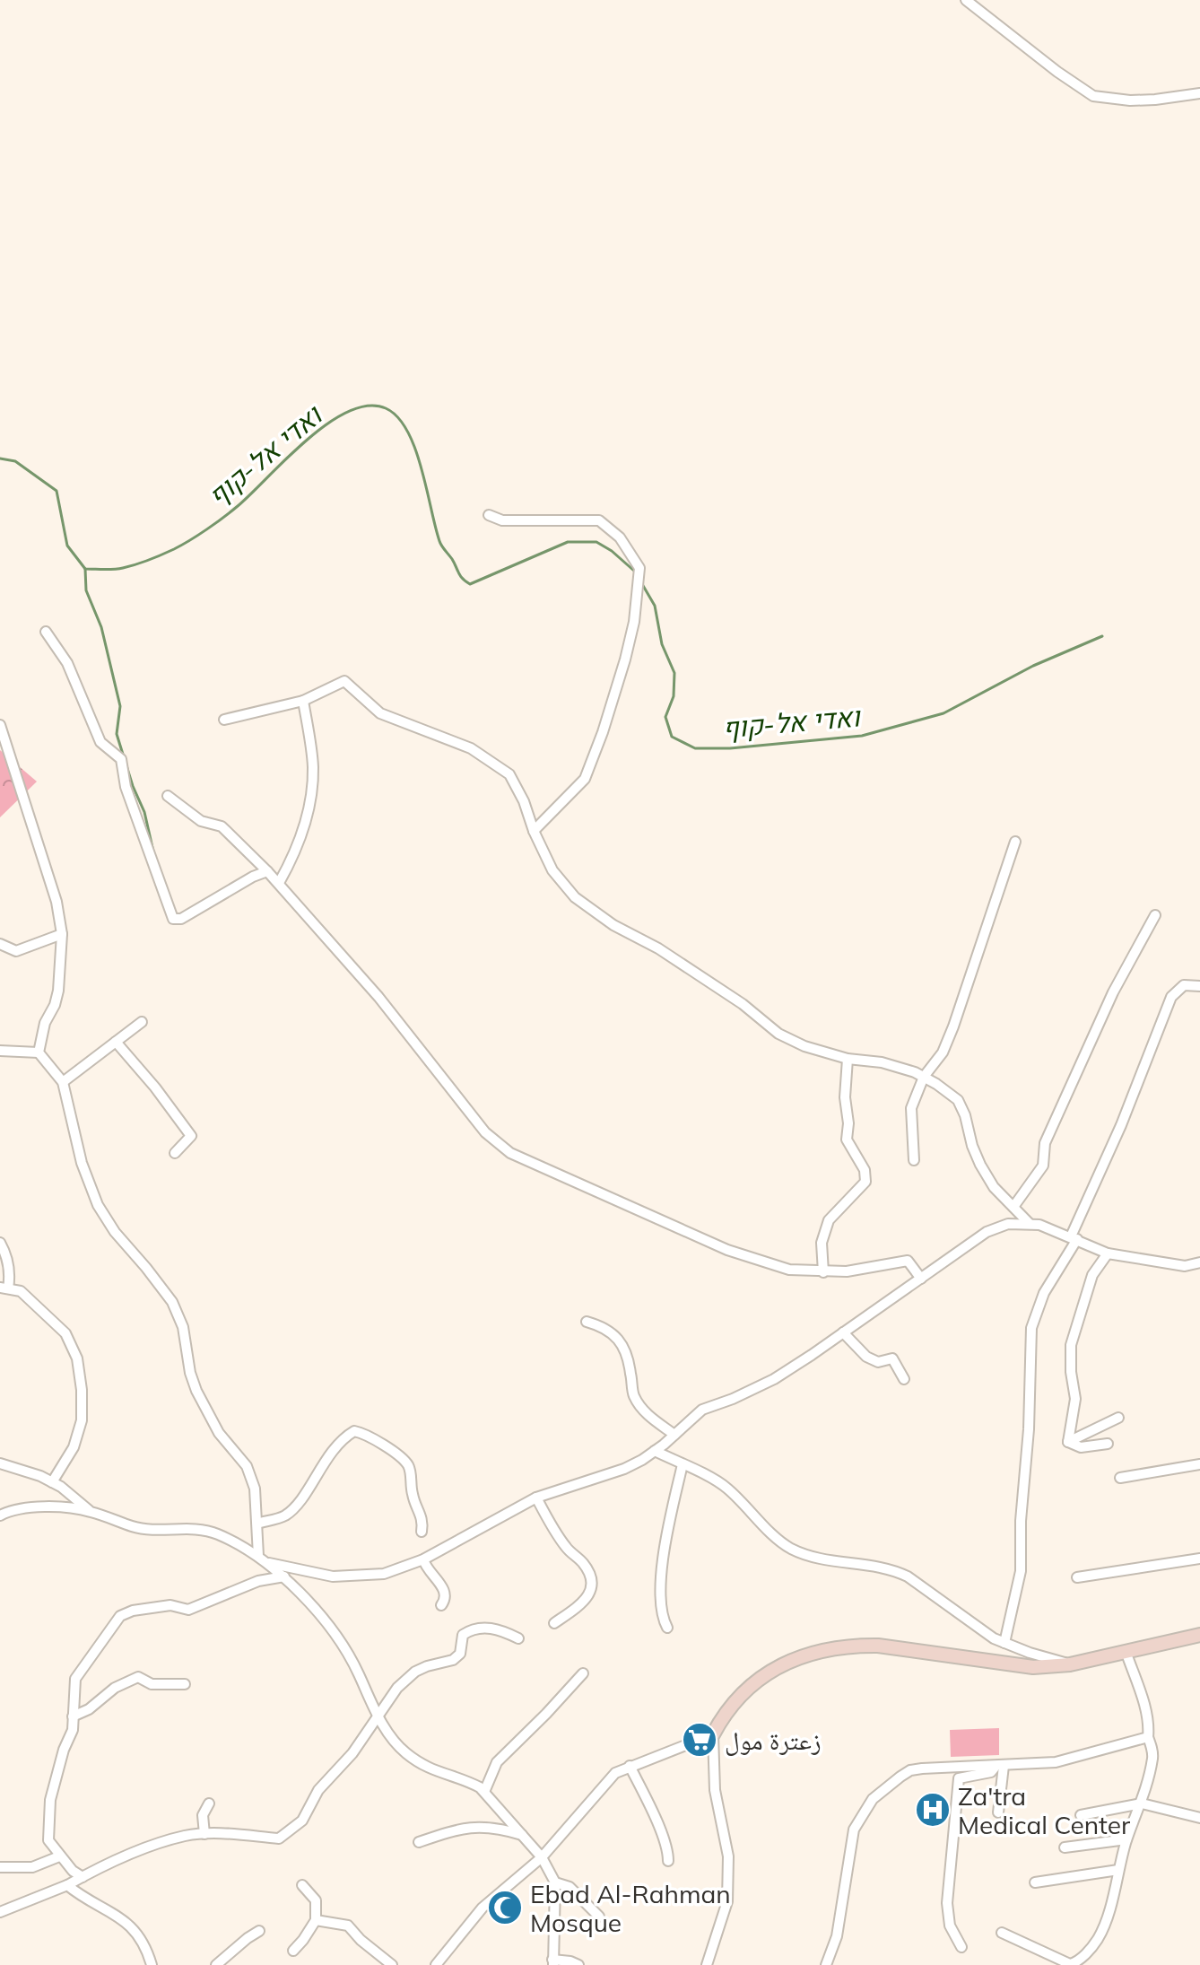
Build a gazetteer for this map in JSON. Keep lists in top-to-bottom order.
{
  "water": ["ואדי אל-קוף"],
  "places": {
    "supermarket": ["زعترة مول"],
    "hospital": ["Za'tra Medical Center"],
    "mosque": ["Ebad Al-Rahman Mosque"]
  }
}
